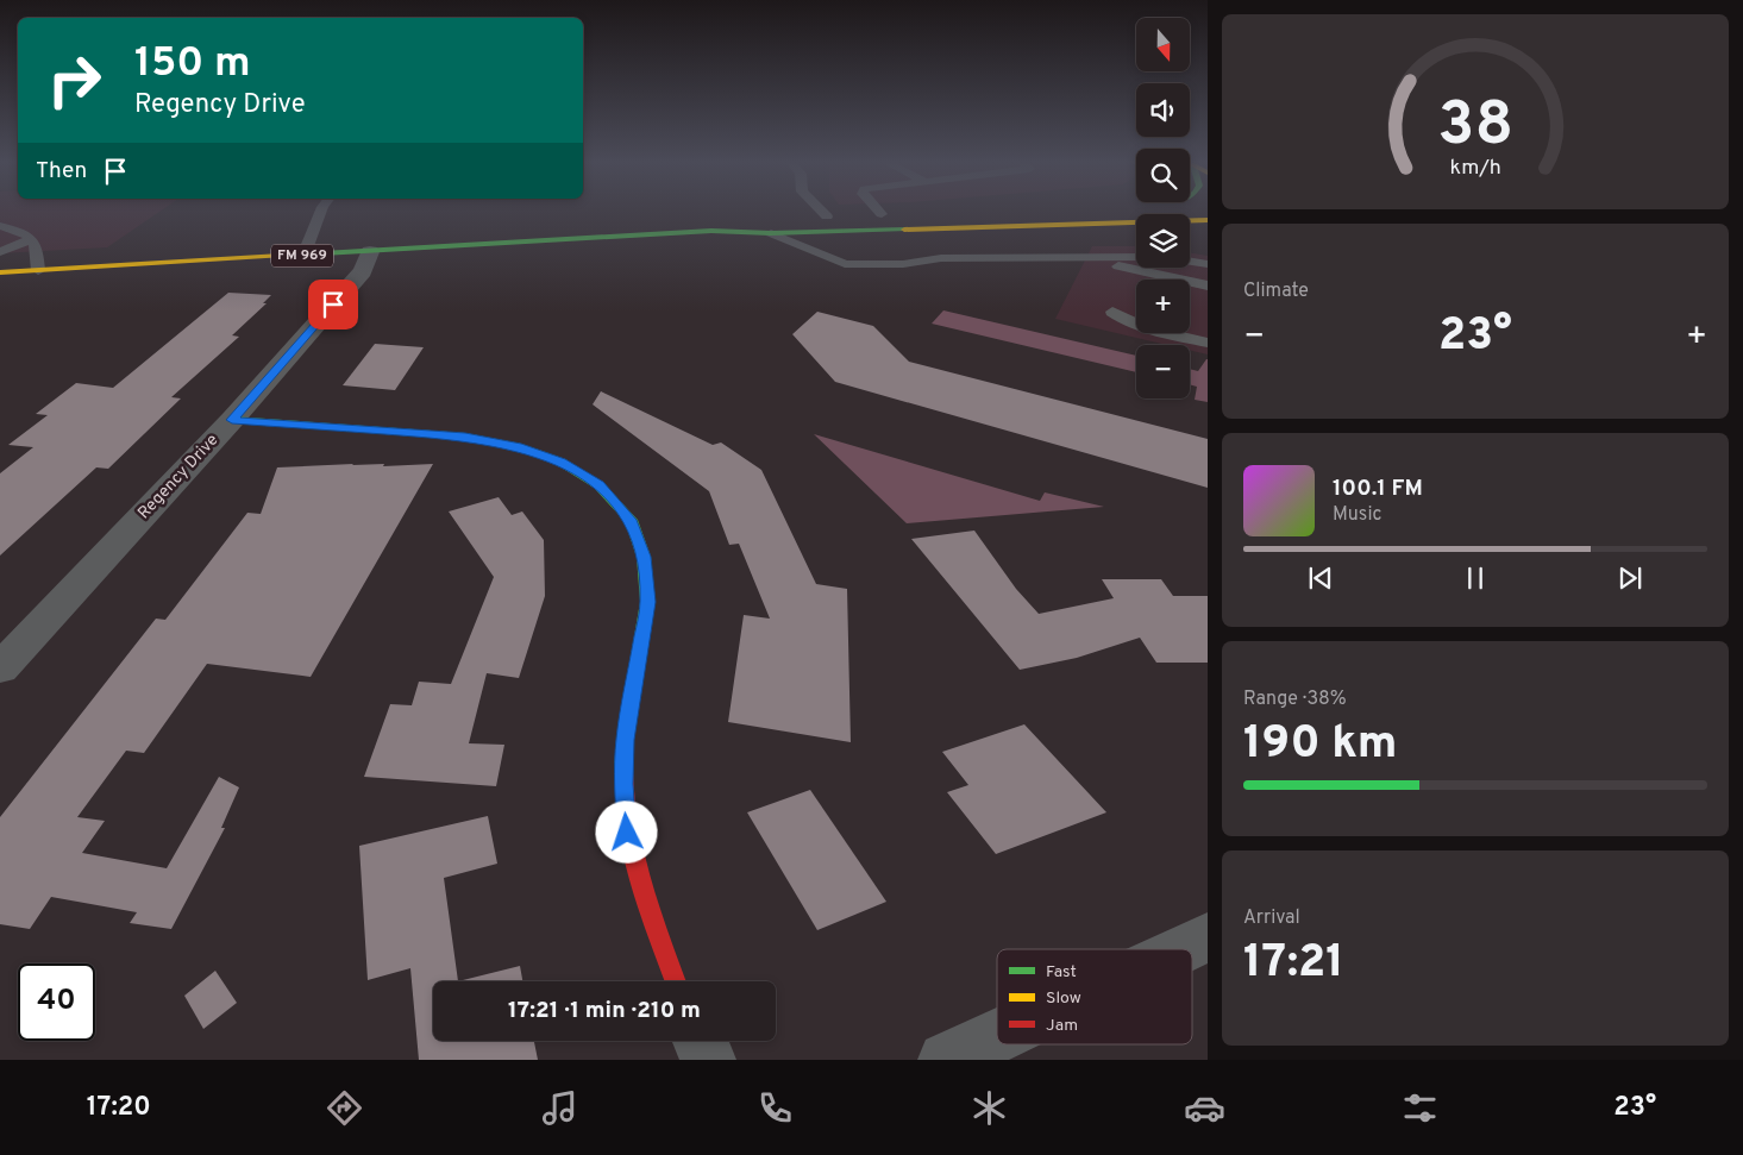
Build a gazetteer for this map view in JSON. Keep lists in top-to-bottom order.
{
  "streets": {
    "main road": ["FM 969"],
    "street": ["Regency Drive"]
  },
  "crossings": [
    ["FM 969", "Regency Drive"]
  ],
  "legend": ["Fast", "Slow", "Jam"],
  "north": "bottom",
  "page": {
    "map_buttons": ["+", "−"],
    "turn": ["150 m", "Regency Drive"],
    "then": "Then",
    "tile": [
      "Climate",
      ["Range · 38%", "190 km"],
      ["Arrival", "17:21"]
    ],
    "heat": ["−", "23°", "+"],
    "song": ["100.1 FM", "Music"],
    "limit": "40",
    "trip": "17:21 · 1 min · 210 m",
    "tabs": ["17:20", "23°"],
    "gauge": ["38", "km/h"]
  }
}
